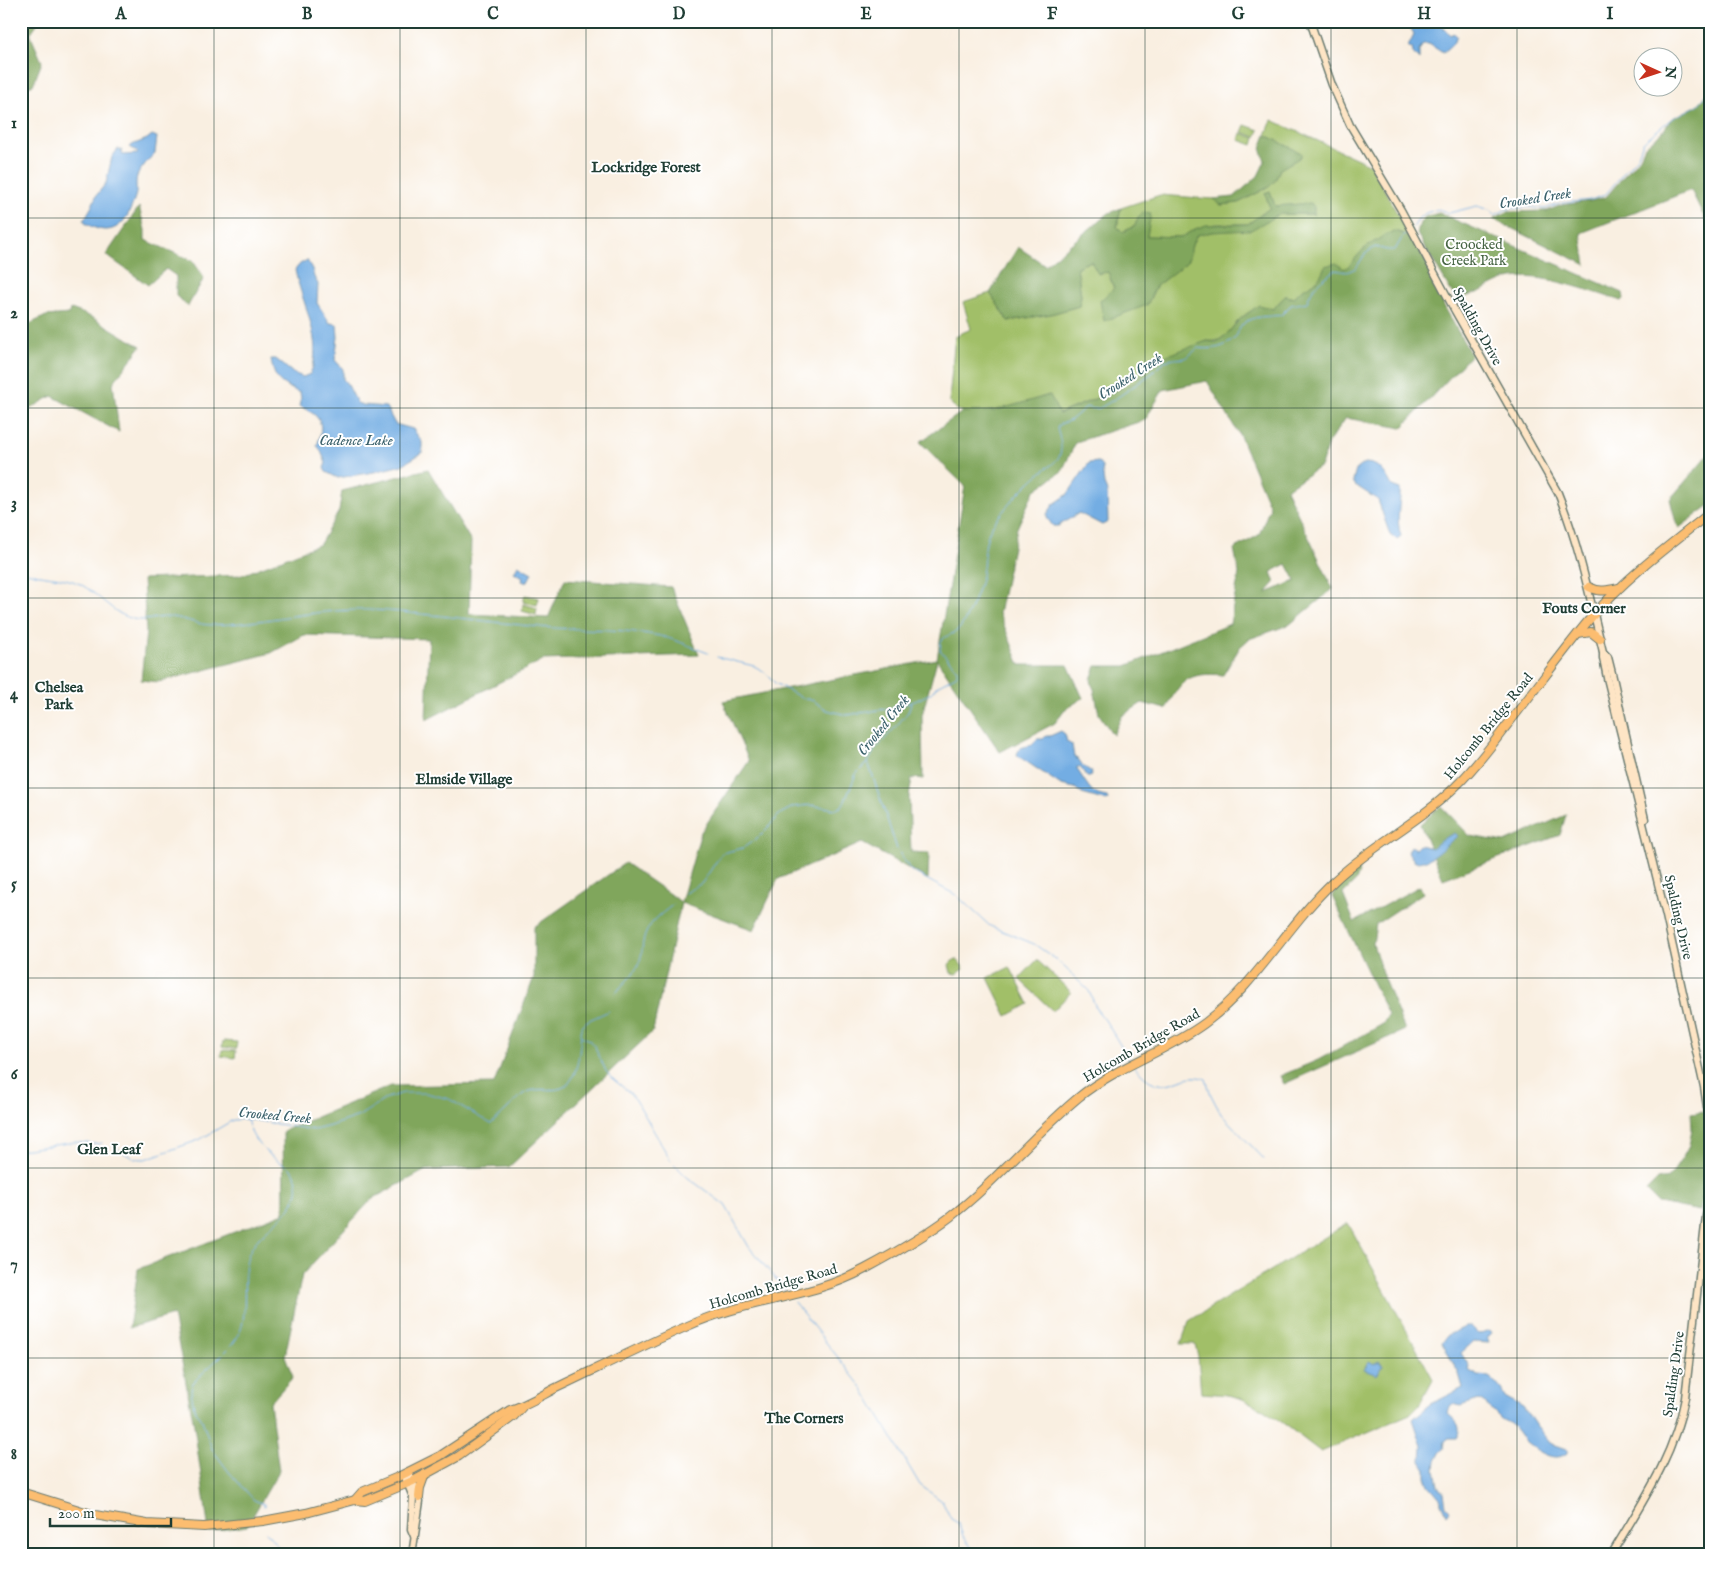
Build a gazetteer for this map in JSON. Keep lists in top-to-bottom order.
{
  "streets": {
    "main road": ["Spalding Drive", "Holcomb Bridge Road"]
  },
  "crossings": [
    ["Spalding Drive", "Holcomb Bridge Road"]
  ],
  "districts": [
    "Lockridge Forest",
    "Fouts Corner",
    "Chelsea Park",
    "Elmside Village",
    "Glen Leaf",
    "The Corners"
  ],
  "water": ["Crooked Creek", "Cadence Lake"],
  "parks": ["Croocked Creek Park"],
  "scale_bar": "200 m",
  "north": "right",
  "grid": {
    "columns": [
      "A",
      "B",
      "C",
      "D",
      "E",
      "F",
      "G",
      "H",
      "I"
    ],
    "rows": [
      "1",
      "2",
      "3",
      "4",
      "5",
      "6",
      "7",
      "8"
    ]
  }
}
